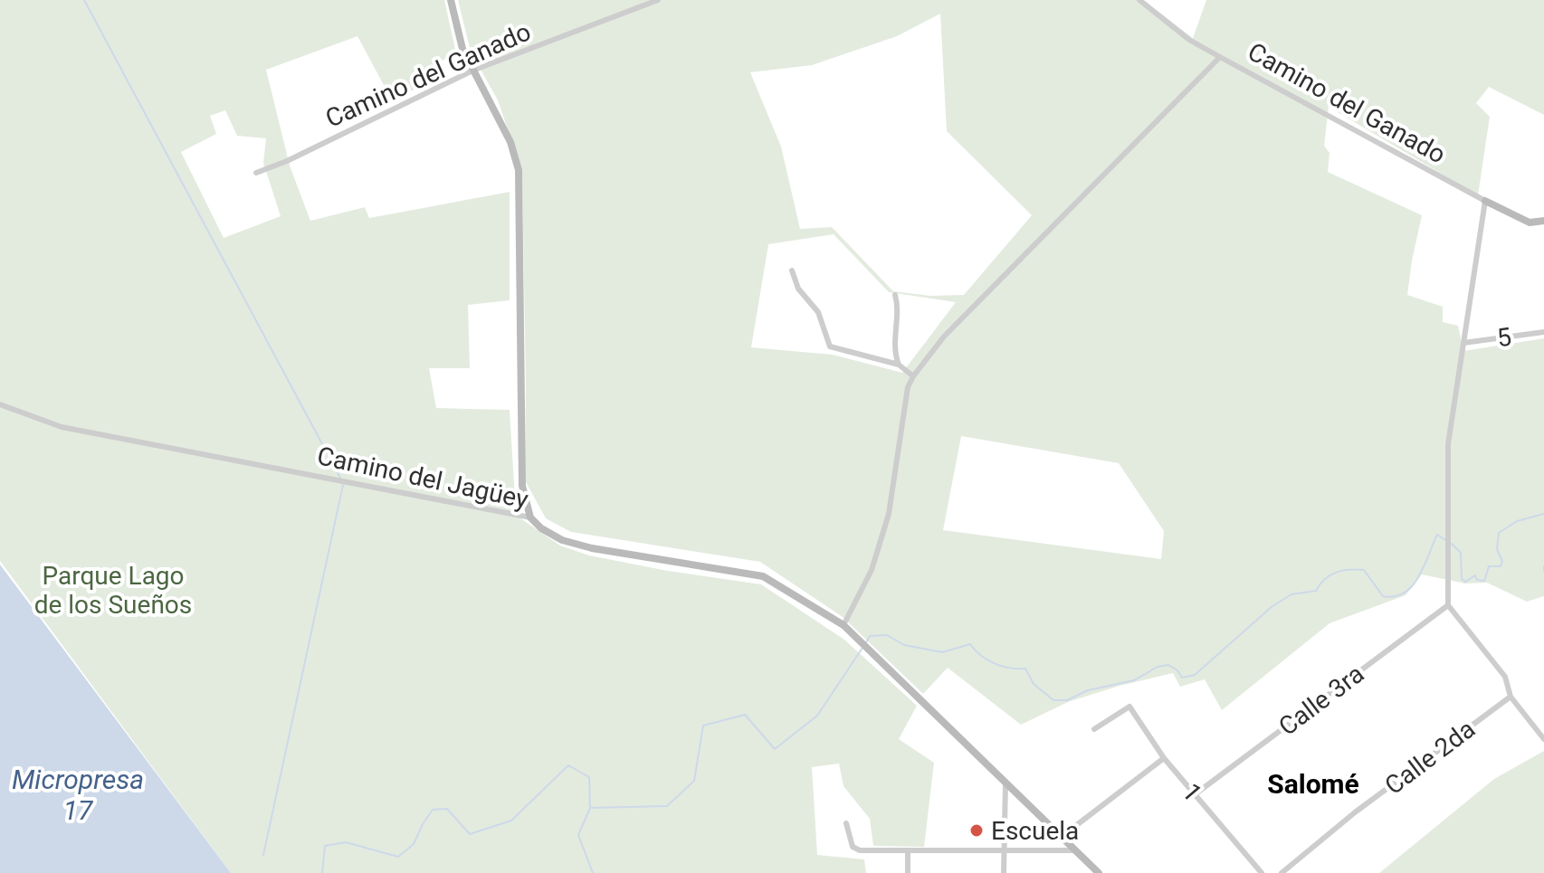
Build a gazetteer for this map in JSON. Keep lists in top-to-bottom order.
{
  "streets": {
    "street": [
      "Camino del Ganado",
      "5",
      "Camino del Jagüey",
      "Calle 3ra",
      "Calle 2da",
      "1"
    ]
  },
  "crossings": [
    ["Calle 3ra", "1"]
  ],
  "districts": ["Salomé"],
  "water": ["Micropresa 17"],
  "parks": ["Parque Lago de los Sueños"],
  "places": ["Escuela"]
}
